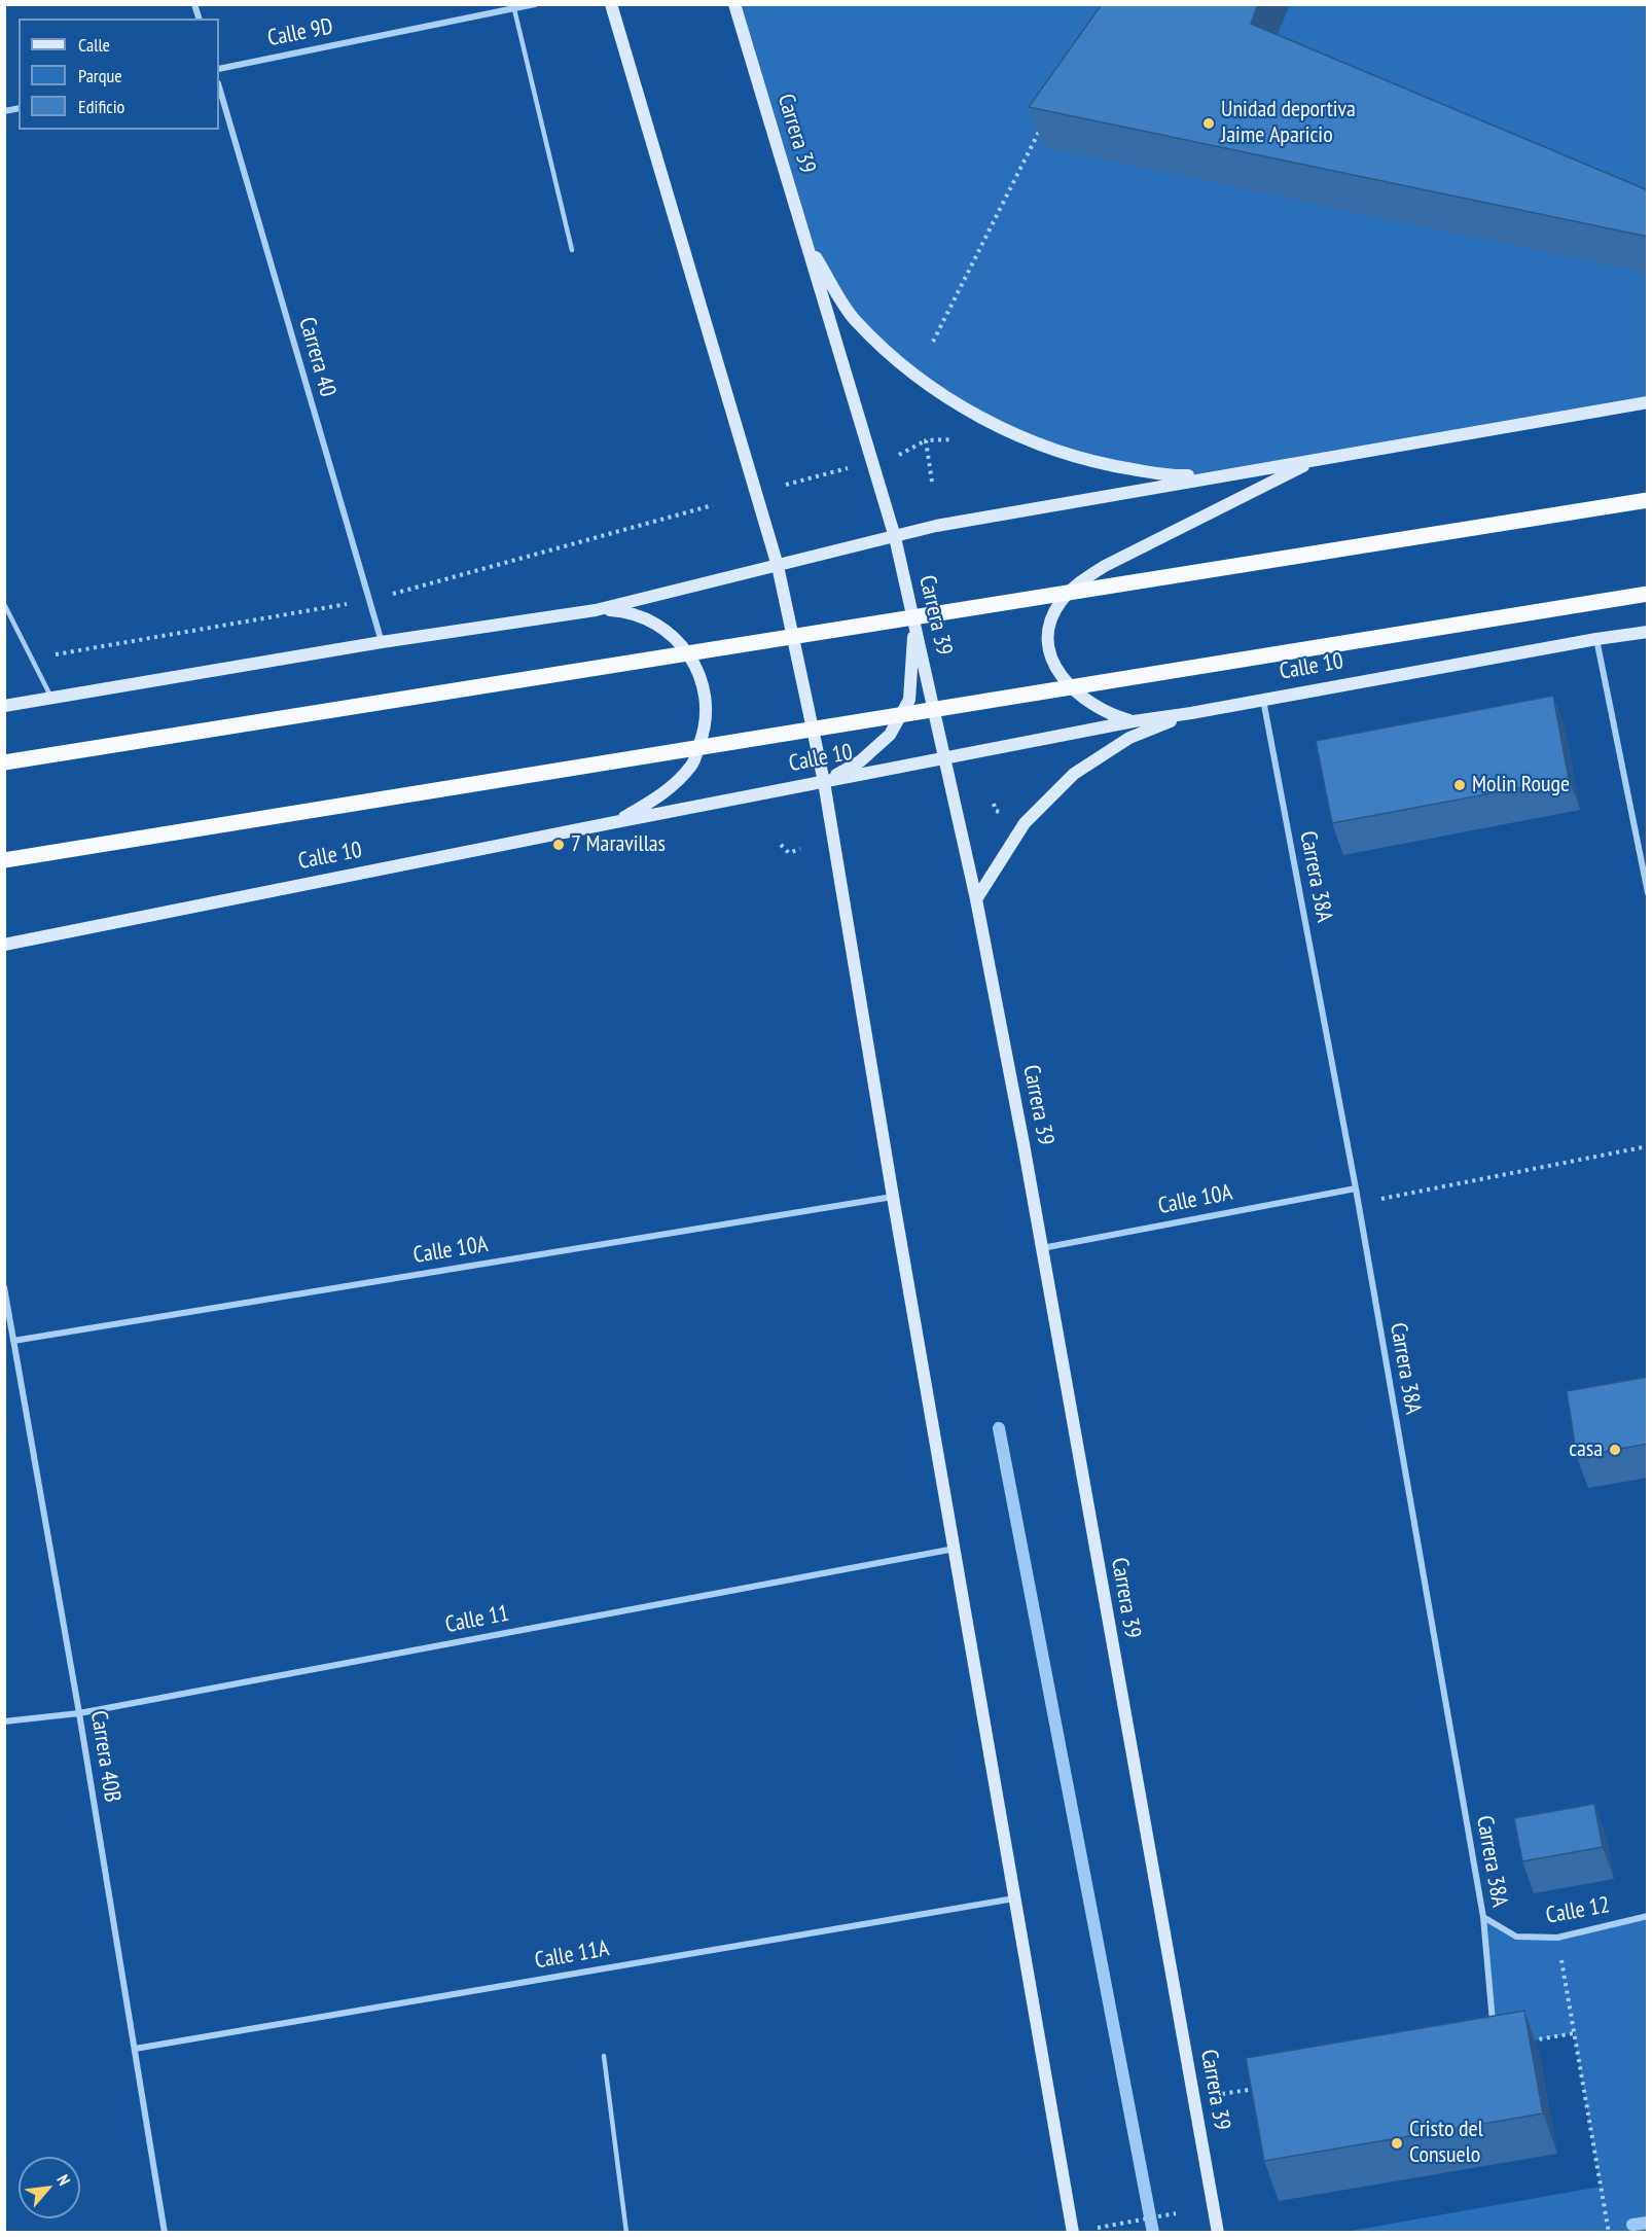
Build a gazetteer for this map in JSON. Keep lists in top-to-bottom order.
{
  "streets": {
    "main road": ["Carrera 39", "Calle 10"],
    "street": [
      "Calle 9D",
      "Carrera 40",
      "Carrera 38A",
      "Calle 10A",
      "Calle 11",
      "Carrera 40B",
      "Calle 12",
      "Calle 11A"
    ]
  },
  "crossings": [
    ["Carrera 39", "Calle 10"],
    ["Carrera 39", "Calle 10A"],
    ["Calle 10", "Carrera 38A"],
    ["Carrera 38A", "Calle 10A"],
    ["Carrera 38A", "Calle 12"],
    ["Calle 10A", "Carrera 40B"],
    ["Calle 11", "Carrera 40B"],
    ["Carrera 40B", "Calle 11A"]
  ],
  "places": [
    "Unidad deportiva Jaime Aparicio",
    "Molin Rouge",
    "7 Maravillas",
    "casa",
    "Cristo del Consuelo"
  ],
  "legend": ["Calle", "Parque", "Edificio"],
  "north": "top right"
}
